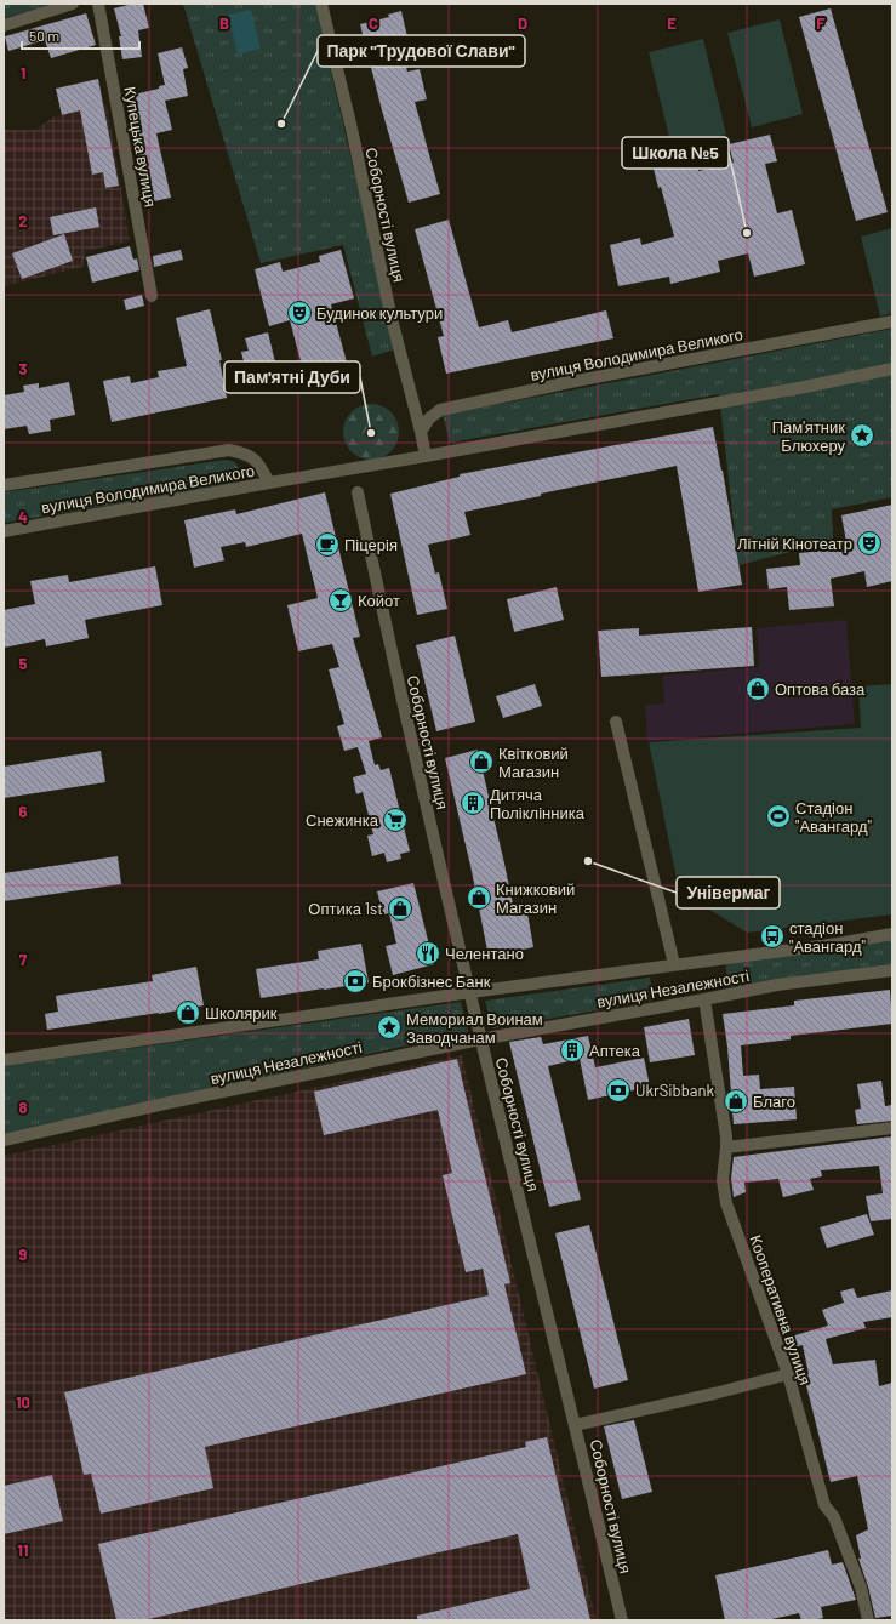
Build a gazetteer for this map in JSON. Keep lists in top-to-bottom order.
{
  "streets": {
    "street": [
      "Купецька вулиця",
      "Соборності вулиця",
      "вулиця Володимира Великого",
      "вулиця Незалежності",
      "Кооперативна вулиця"
    ]
  },
  "crossings": [
    ["Соборності вулиця", "вулиця Володимира Великого"],
    ["Соборності вулиця", "вулиця Незалежності"],
    ["вулиця Незалежності", "Кооперативна вулиця"]
  ],
  "places": {
    "other": [
      "Парк \"Трудової Слави\"",
      "Школа №5",
      "Пам'ятні Дуби",
      "Універмаг"
    ],
    "theatre": ["Будинок культури", "Літній Кінотеатр"],
    "place": ["Пам'ятник Блюхеру", "Мемориал Воинам Заводчанам"],
    "cafe": ["Піцерія"],
    "bar": ["Койот"],
    "shop": [
      "Оптова база",
      "Квітковий Магазин",
      "Книжковий Магазин",
      "Оптика 1st",
      "Школярик",
      "Благо"
    ],
    "building": ["Дитяча Поліклінника", "Аптека"],
    "sports": ["Стадіон \"Авангард\""],
    "supermarket": ["Снежинка"],
    "bus stop": ["стадіон \"Авангард\""],
    "restaurant": ["Челентано"],
    "bank": ["Брокбізнес Банк", "UkrSibbank"]
  },
  "scale_bar": "50 m",
  "grid": {
    "columns": [
      "B",
      "C",
      "D",
      "E",
      "F"
    ],
    "rows": [
      "1",
      "2",
      "3",
      "4",
      "5",
      "6",
      "7",
      "8",
      "9",
      "10",
      "11"
    ]
  }
}
